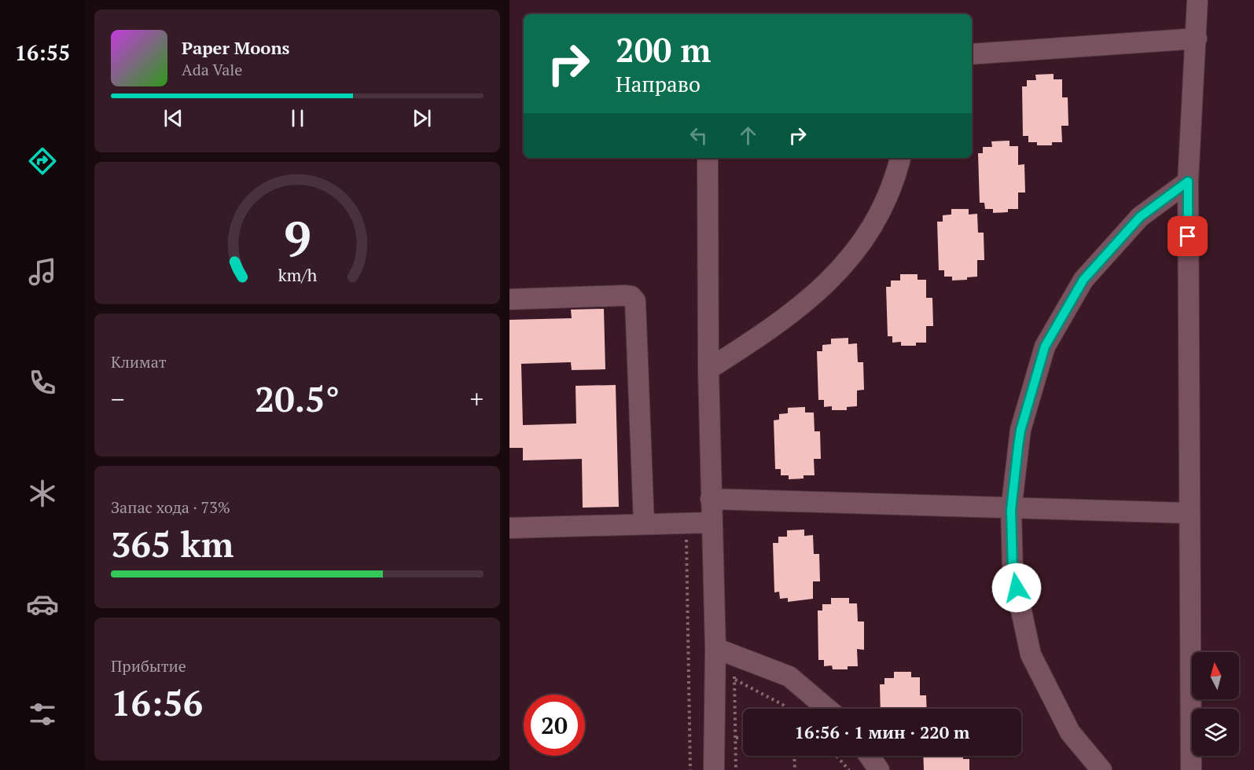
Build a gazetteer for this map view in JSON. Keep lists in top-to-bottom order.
{
  "north": "top",
  "page": {
    "tabs": "16:55",
    "turn": ["200 m", "Направо"],
    "song": ["Paper Moons", "Ada Vale"],
    "tile": [
      "Климат",
      ["Запас хода · 73%", "365 km"],
      ["Прибытие", "16:56"]
    ],
    "heat": ["−", "20.5°", "+"],
    "limit": "20",
    "trip": "16:56 · 1 мин · 220 m",
    "gauge": ["9", "km/h"]
  }
}
